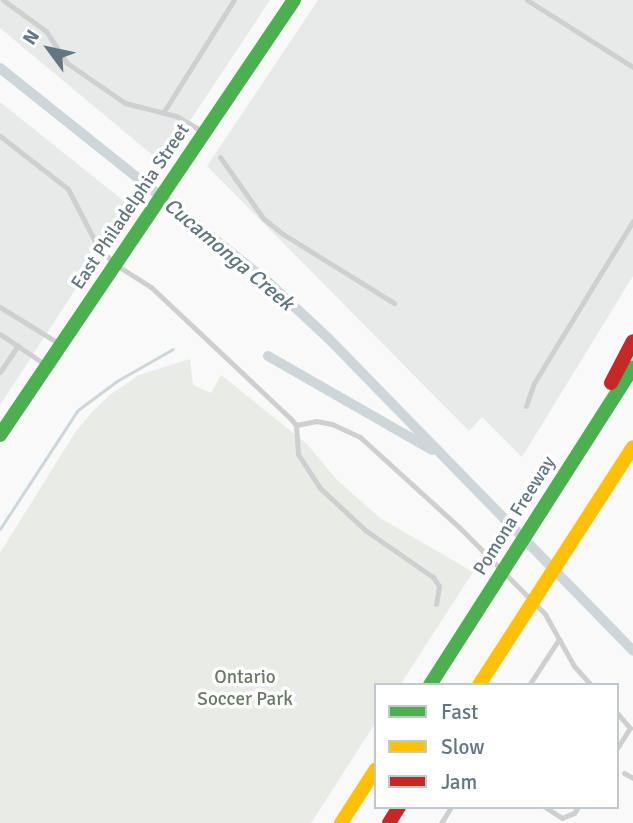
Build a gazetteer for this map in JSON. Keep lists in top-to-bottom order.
{
  "streets": {
    "main road": ["East Philadelphia Street", "Pomona Freeway"]
  },
  "water": ["Cucamonga Creek"],
  "parks": ["Ontario Soccer Park"],
  "legend": ["Fast", "Slow", "Jam"],
  "north": "top left"
}
